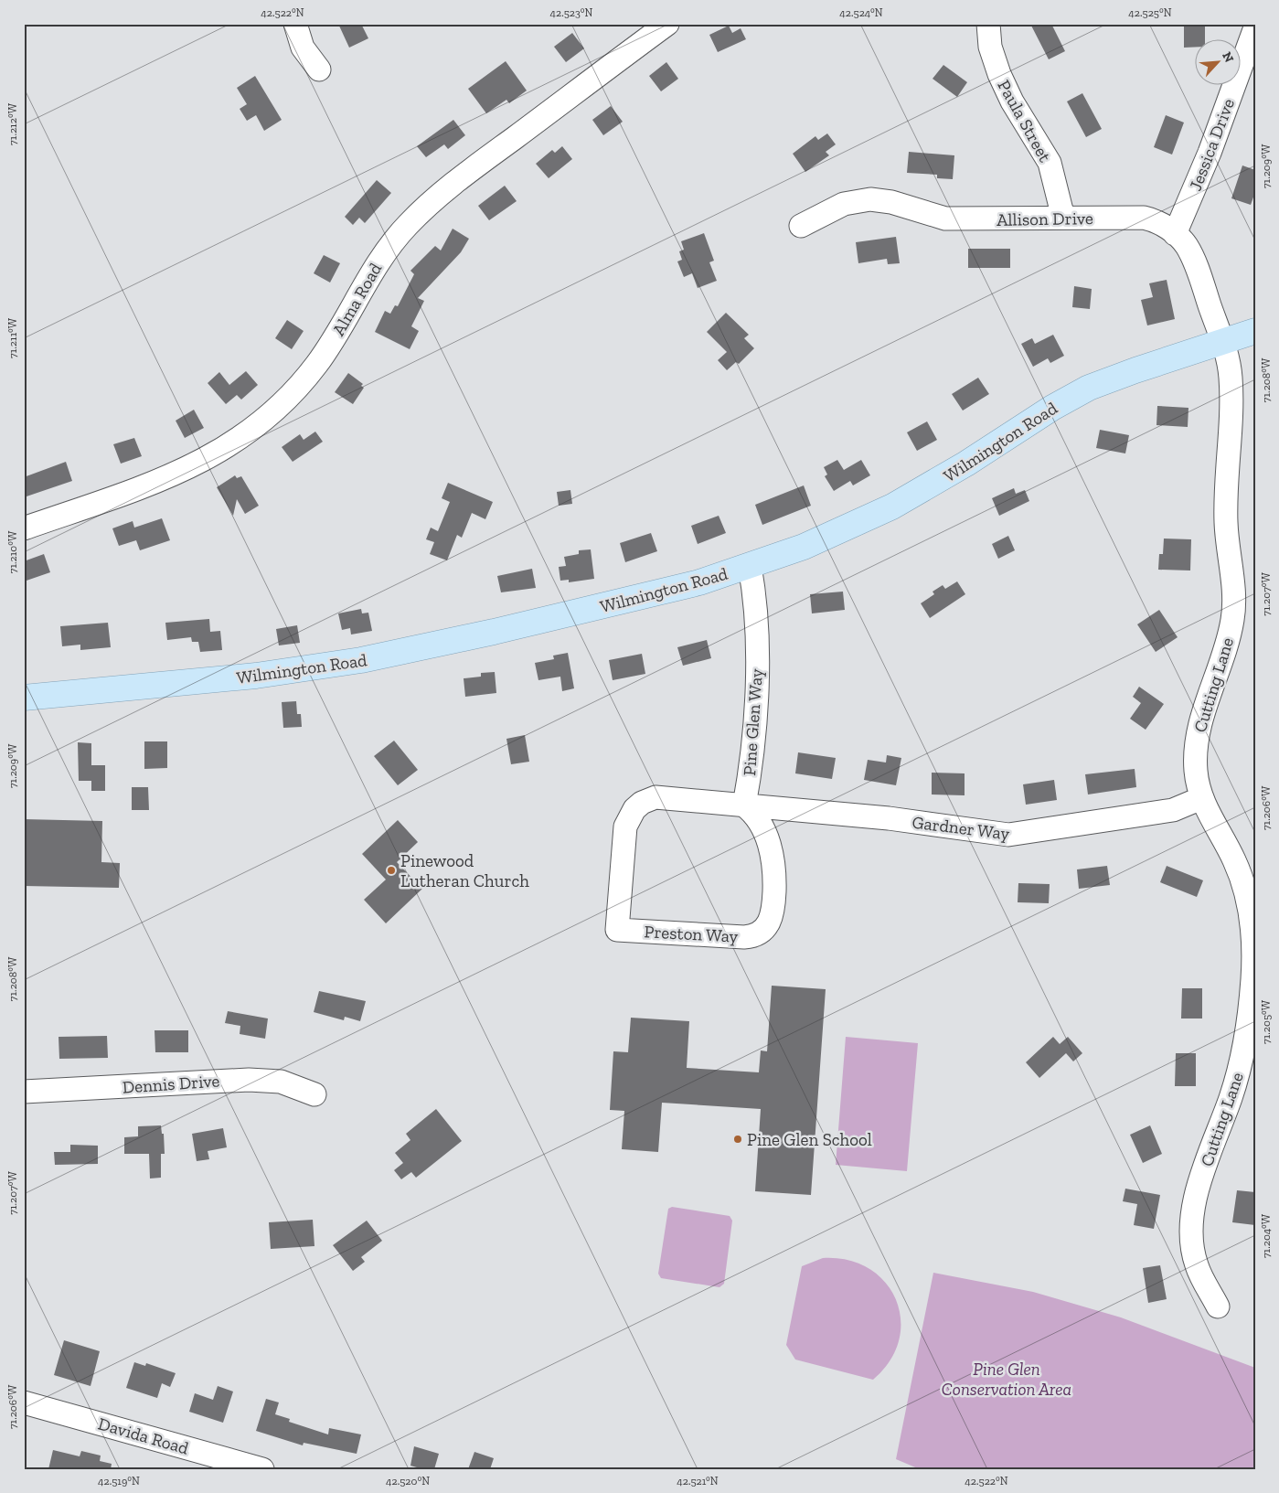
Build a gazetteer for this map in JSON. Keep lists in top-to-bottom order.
{
  "streets": {
    "main road": ["Wilmington Road"],
    "street": [
      "Paula Street",
      "Jessica Drive",
      "Allison Drive",
      "Alma Road",
      "Cutting Lane",
      "Pine Glen Way",
      "Gardner Way",
      "Preston Way",
      "Dennis Drive",
      "Davida Road"
    ]
  },
  "crossings": [
    ["Paula Street", "Allison Drive"],
    ["Jessica Drive", "Allison Drive"],
    ["Allison Drive", "Wilmington Road"],
    ["Allison Drive", "Cutting Lane"],
    ["Wilmington Road", "Cutting Lane"],
    ["Wilmington Road", "Pine Glen Way"],
    ["Cutting Lane", "Gardner Way"],
    ["Pine Glen Way", "Gardner Way"],
    ["Pine Glen Way", "Preston Way"],
    ["Gardner Way", "Preston Way"]
  ],
  "parks": ["Pine Glen Conservation Area"],
  "places": ["Pinewood Lutheran Church", "Pine Glen School"],
  "north": "top right",
  "coordinates": [
    "42.522°N",
    "42.523°N",
    "42.524°N",
    "42.525°N",
    "71.212°W",
    "71.209°W",
    "71.211°W",
    "71.208°W",
    "71.210°W",
    "71.207°W",
    "71.206°W",
    "71.205°W",
    "71.204°W",
    "42.519°N",
    "42.520°N",
    "42.521°N"
  ]
}
